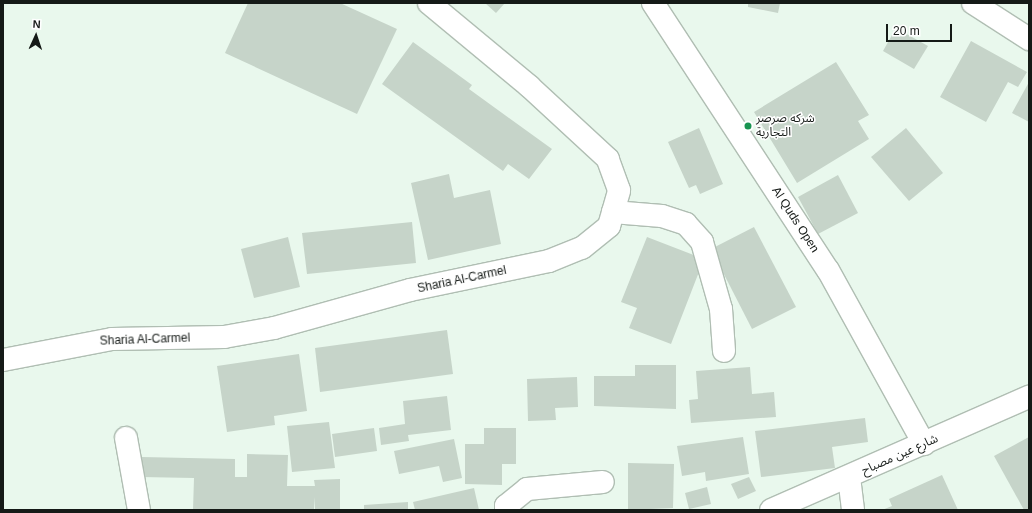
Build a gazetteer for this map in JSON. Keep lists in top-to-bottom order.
{
  "streets": {
    "street": ["Al Quds Open", "Sharia Al-Carmel", "شارع عين مصباح"]
  },
  "crossings": [
    ["Al Quds Open", "شارع عين مصباح"]
  ],
  "places": ["شركه صرصر التجارية"],
  "scale_bar": "20 m",
  "north": "top"
}
